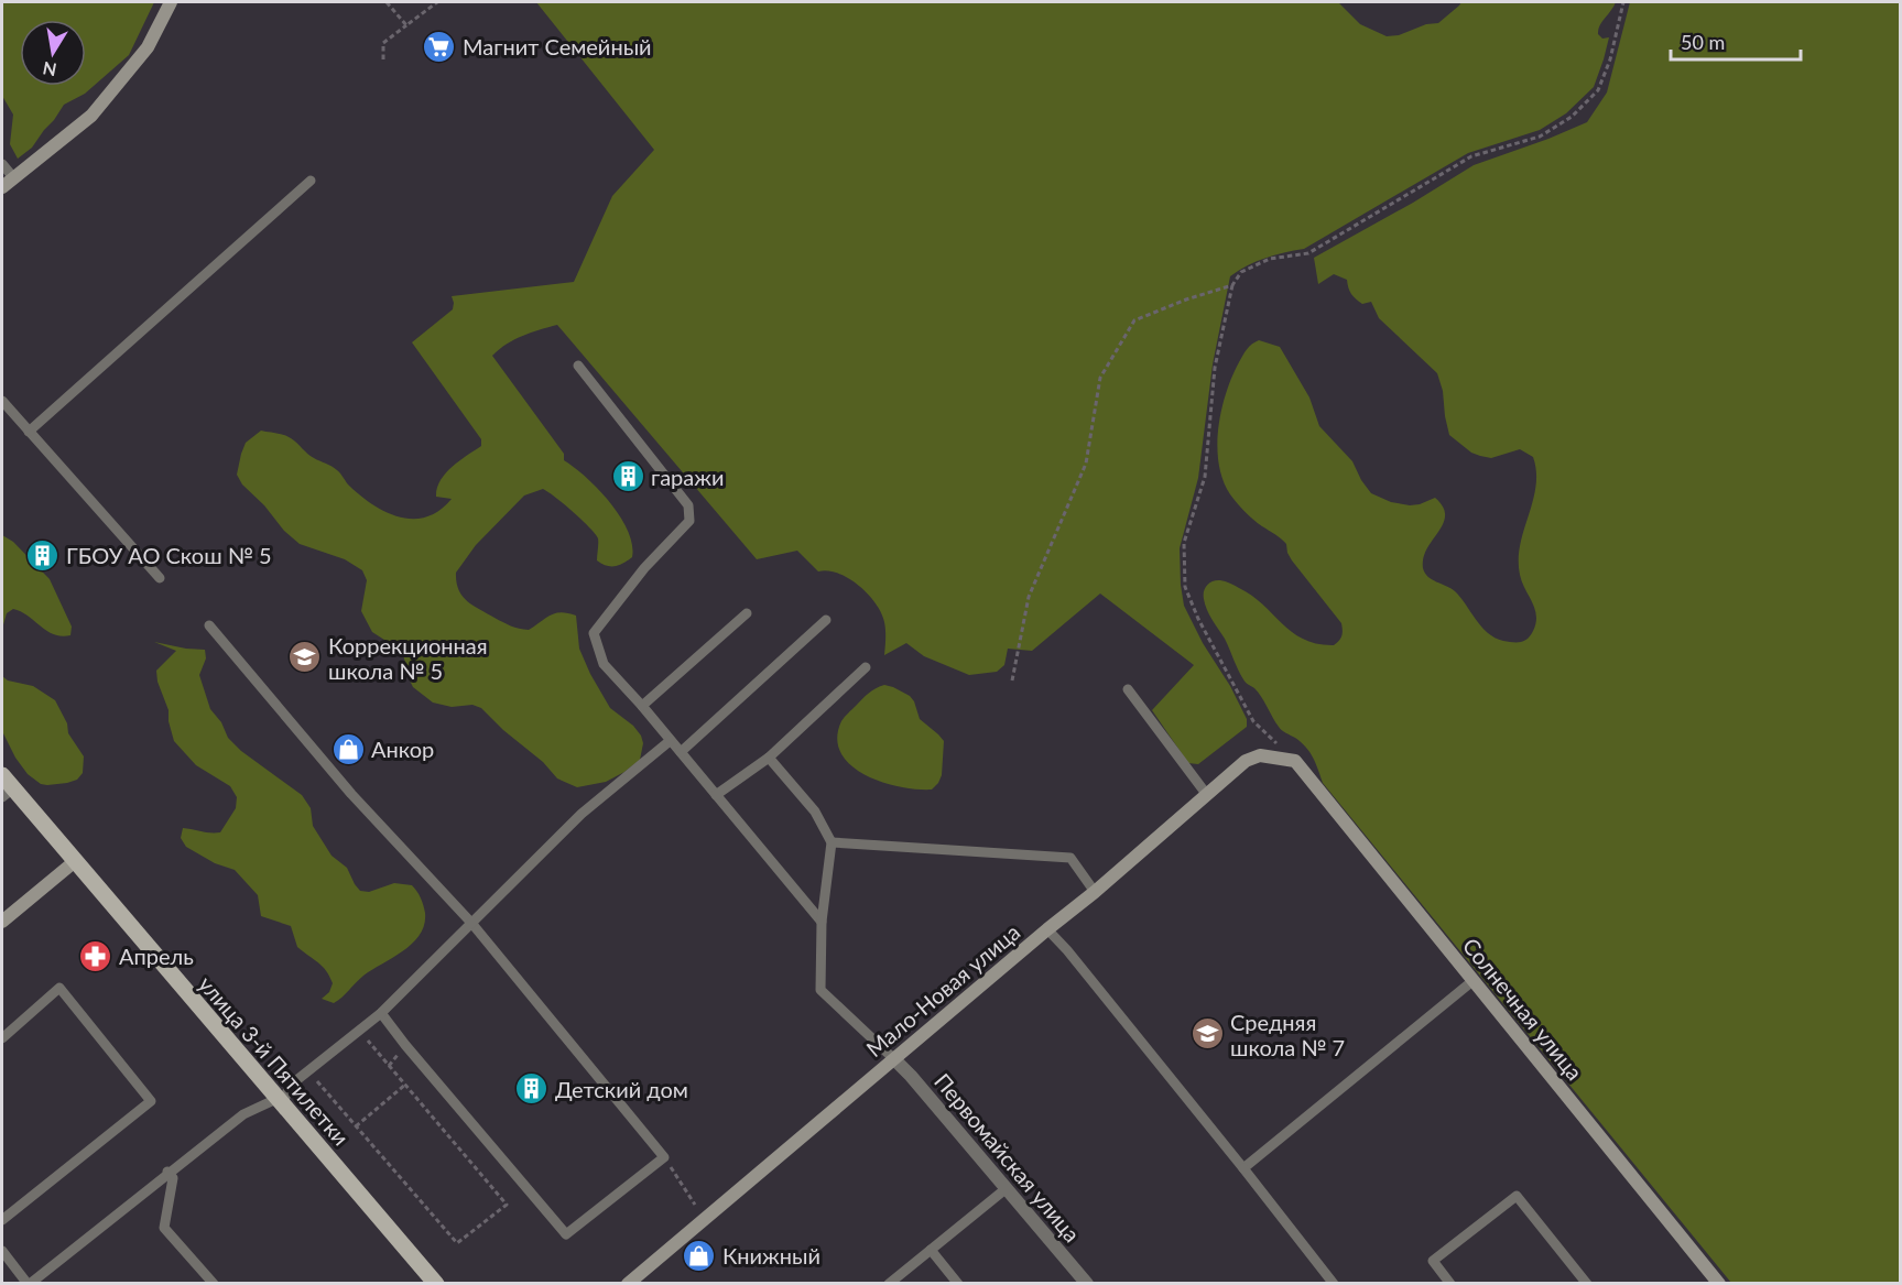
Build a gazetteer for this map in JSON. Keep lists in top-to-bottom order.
{
  "streets": {
    "main road": ["улица 3-й Пятилетки"],
    "street": ["Мало-Новая улица", "Солнечная улица", "Первомайская улица"]
  },
  "crossings": [
    ["Мало-Новая улица", "Солнечная улица"],
    ["Мало-Новая улица", "Первомайская улица"]
  ],
  "places": {
    "supermarket": ["Магнит Семейный"],
    "building": ["гаражи", "ГБОУ АО Скош № 5", "Детский дом"],
    "school or university": ["Коррекционная школа № 5", "Средняя школа № 7"],
    "shop": ["Анкор", "Книжный"],
    "pharmacy": ["Апрель"]
  },
  "scale_bar": "50 m",
  "north": "bottom"
}
